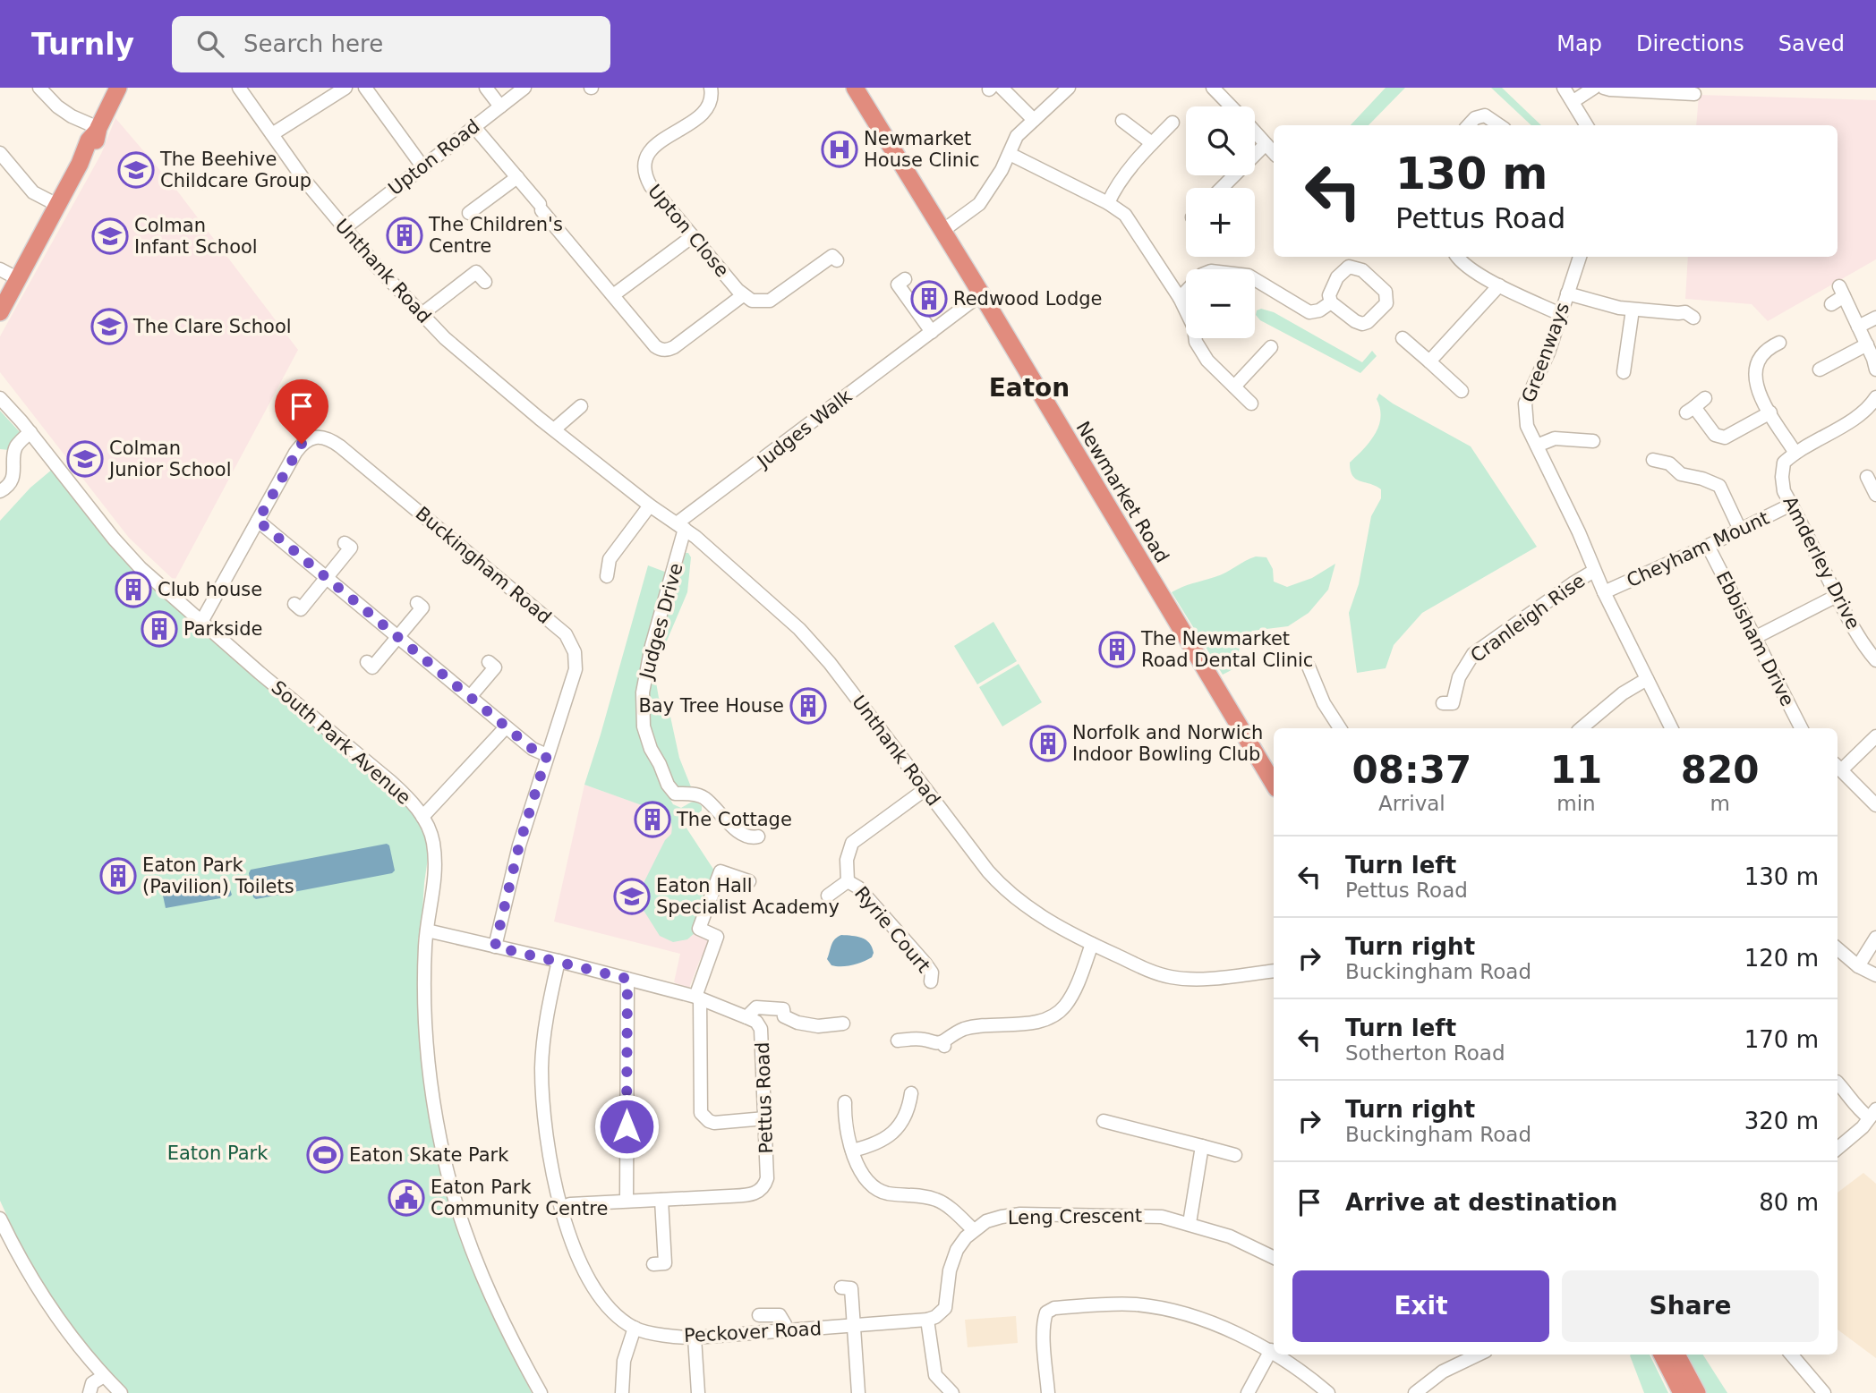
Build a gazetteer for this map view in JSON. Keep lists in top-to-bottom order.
{
  "streets": {
    "highway": ["Newmarket Road"],
    "street": [
      "Upton Road",
      "Upton Close",
      "Unthank Road",
      "Greenways",
      "Judges Walk",
      "Cheyham Mount",
      "Amderley Drive",
      "Buckingham Road",
      "Cranleigh Rise",
      "Judges Drive",
      "Ebbisham Drive",
      "South Park Avenue",
      "Ryrie Court",
      "Pettus Road",
      "Leng Crescent",
      "Peckover Road"
    ]
  },
  "crossings": [
    ["Upton Road", "Unthank Road"],
    ["Unthank Road", "Judges Walk"],
    ["Unthank Road", "Judges Drive"],
    ["Unthank Road", "Ryrie Court"],
    ["Greenways", "Cheyham Mount"],
    ["Greenways", "Cranleigh Rise"],
    ["Judges Walk", "Newmarket Road"],
    ["Judges Walk", "Judges Drive"],
    ["Cheyham Mount", "Amderley Drive"],
    ["Cheyham Mount", "Ebbisham Drive"],
    ["Buckingham Road", "South Park Avenue"],
    ["Buckingham Road", "Pettus Road"],
    ["South Park Avenue", "Pettus Road"],
    ["Pettus Road", "Peckover Road"]
  ],
  "districts": ["Eaton"],
  "parks": ["Eaton Park"],
  "places": {
    "hospital": ["Newmarket House Clinic"],
    "school or university": [
      "The Beehive Childcare Group",
      "Colman Infant School",
      "The Clare School",
      "Colman Junior School",
      "Eaton Hall Specialist Academy"
    ],
    "building": [
      "The Children's Centre",
      "Redwood Lodge",
      "Club house",
      "Parkside",
      "The Newmarket Road Dental Clinic",
      "Bay Tree House",
      "Norfolk and Norwich Indoor Bowling Club",
      "The Cottage",
      "Eaton Park (Pavilion) Toilets"
    ],
    "sports": ["Eaton Skate Park"],
    "public building": ["Eaton Park Community Centre"]
  },
  "page": {
    "header": "Turnly",
    "search": "Search here",
    "nav": ["Map", "Directions", "Saved"],
    "map_buttons": ["+", "−"],
    "turn": ["130 m", "Pettus Road"],
    "eta": [
      "08:37",
      "Arrival",
      "11",
      "min",
      "820",
      "m"
    ],
    "list": [
      {
        "name": "Turn left",
        "note": "Pettus Road",
        "value": "130 m"
      },
      {
        "name": "Turn right",
        "note": "Buckingham Road",
        "value": "120 m"
      },
      {
        "name": "Turn left",
        "note": "Sotherton Road",
        "value": "170 m"
      },
      {
        "name": "Turn right",
        "note": "Buckingham Road",
        "value": "320 m"
      },
      {
        "name": "Arrive at destination",
        "value": "80 m"
      }
    ],
    "buttons": ["Exit", "Share"]
  }
}
